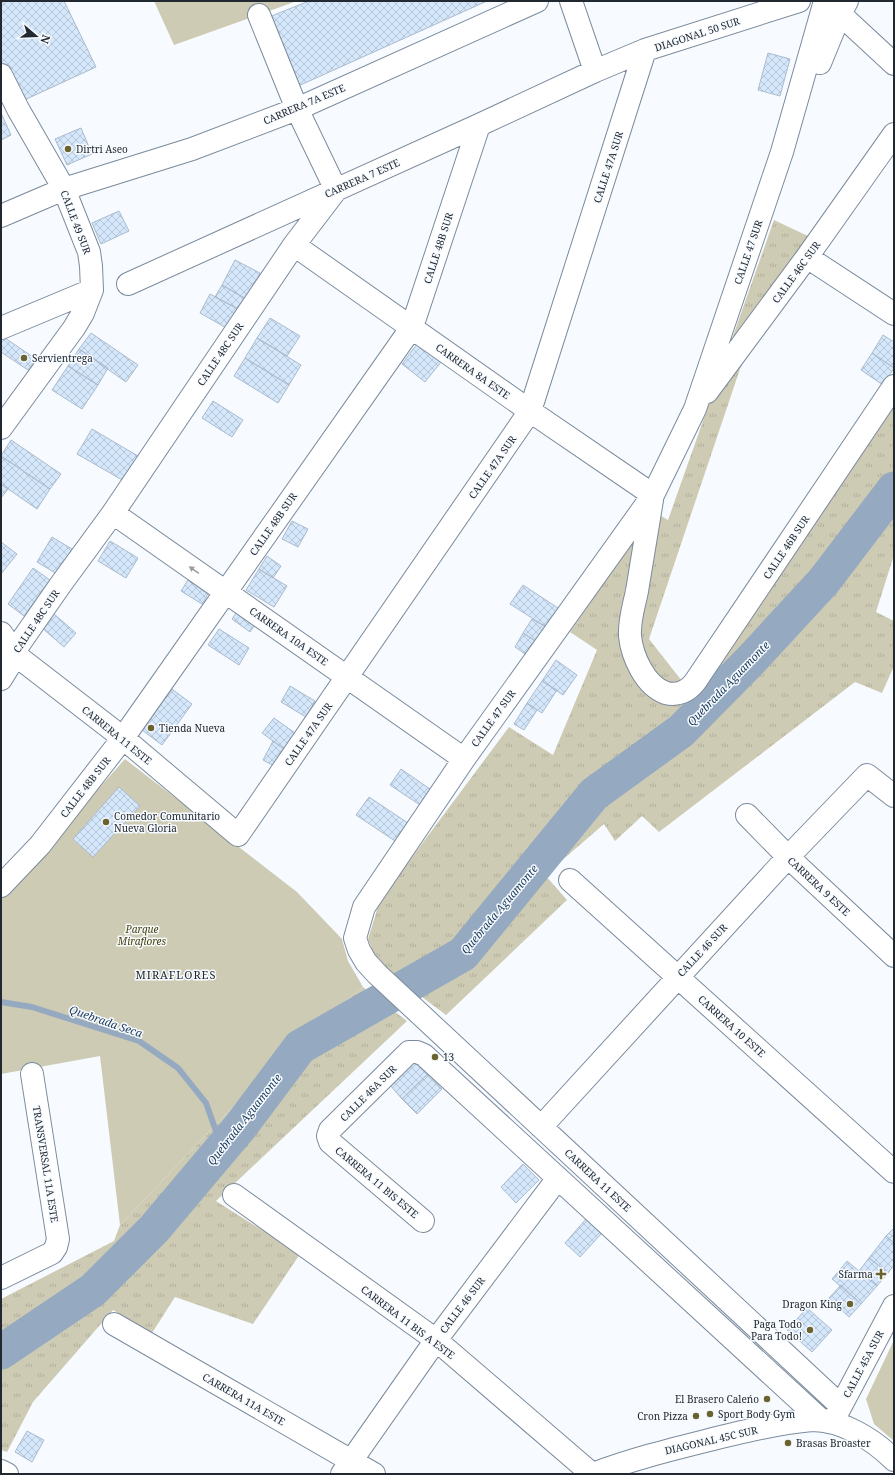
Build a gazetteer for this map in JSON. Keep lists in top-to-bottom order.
{
  "streets": {
    "street": [
      "DIAGONAL 50 SUR",
      "CARRERA 7A ESTE",
      "CALLE 47A SUR",
      "CARRERA 7 ESTE",
      "CALLE 49 SUR",
      "CALLE 48B SUR",
      "CALLE 47 SUR",
      "CALLE 46C SUR",
      "CALLE 48C SUR",
      "CARRERA 8A ESTE",
      "CALLE 46B SUR",
      "CARRERA 10A ESTE",
      "CARRERA 11 ESTE",
      "CARRERA 9 ESTE",
      "CALLE 46 SUR",
      "CARRERA 10 ESTE",
      "CALLE 46A SUR",
      "TRANSVERSAL 11A ESTE",
      "CARRERA 11 BIS ESTE",
      "CARRERA 11 BIS A ESTE",
      "CALLE 45A SUR",
      "CARRERA 11A ESTE",
      "DIAGONAL 45C SUR"
    ]
  },
  "crossings": [
    ["DIAGONAL 50 SUR", "CALLE 47A SUR"],
    ["DIAGONAL 50 SUR", "CARRERA 7 ESTE"],
    ["CARRERA 7A ESTE", "CALLE 49 SUR"],
    ["CALLE 47A SUR", "CARRERA 8A ESTE"],
    ["CALLE 47A SUR", "CARRERA 10A ESTE"],
    ["CALLE 47A SUR", "CARRERA 11 ESTE"],
    ["CARRERA 7 ESTE", "CALLE 48B SUR"],
    ["CARRERA 7 ESTE", "CALLE 48C SUR"],
    ["CALLE 48B SUR", "CARRERA 8A ESTE"],
    ["CALLE 48B SUR", "CARRERA 10A ESTE"],
    ["CALLE 48B SUR", "CARRERA 11 ESTE"],
    ["CALLE 47 SUR", "CALLE 46C SUR"],
    ["CALLE 47 SUR", "CARRERA 8A ESTE"],
    ["CALLE 47 SUR", "CALLE 46B SUR"],
    ["CALLE 47 SUR", "CARRERA 10A ESTE"],
    ["CALLE 47 SUR", "CARRERA 11 ESTE"],
    ["CALLE 48C SUR", "CARRERA 8A ESTE"],
    ["CALLE 48C SUR", "CARRERA 10A ESTE"],
    ["CALLE 48C SUR", "CARRERA 11 ESTE"],
    ["CARRERA 11 ESTE", "CALLE 46 SUR"],
    ["CARRERA 11 ESTE", "CALLE 46A SUR"],
    ["CARRERA 11 ESTE", "CALLE 45A SUR"],
    ["CARRERA 11 ESTE", "DIAGONAL 45C SUR"],
    ["CARRERA 9 ESTE", "CALLE 46 SUR"],
    ["CALLE 46 SUR", "CARRERA 10 ESTE"],
    ["CALLE 46 SUR", "CARRERA 11 BIS A ESTE"],
    ["CALLE 46 SUR", "CARRERA 11A ESTE"],
    ["CALLE 46A SUR", "CARRERA 11 BIS ESTE"],
    ["CARRERA 11 BIS A ESTE", "DIAGONAL 45C SUR"],
    ["CALLE 45A SUR", "DIAGONAL 45C SUR"]
  ],
  "districts": ["MIRAFLORES"],
  "water": ["Quebrada Aguamonte", "Quebrada Seca"],
  "parks": ["Parque Miraflores"],
  "places": {
    "other": [
      "Dirtri Aseo",
      "Servientrega",
      "Tienda Nueva",
      "Comedor Comunitario Nueva Gloria",
      "13",
      "Dragon King",
      "Paga Todo Para Todo!",
      "El Brasero Caleńo",
      "Sport Body Gym",
      "Cron Pizza",
      "Brasas Broaster"
    ],
    "health": ["Sfarma"]
  },
  "north": "right"
}
